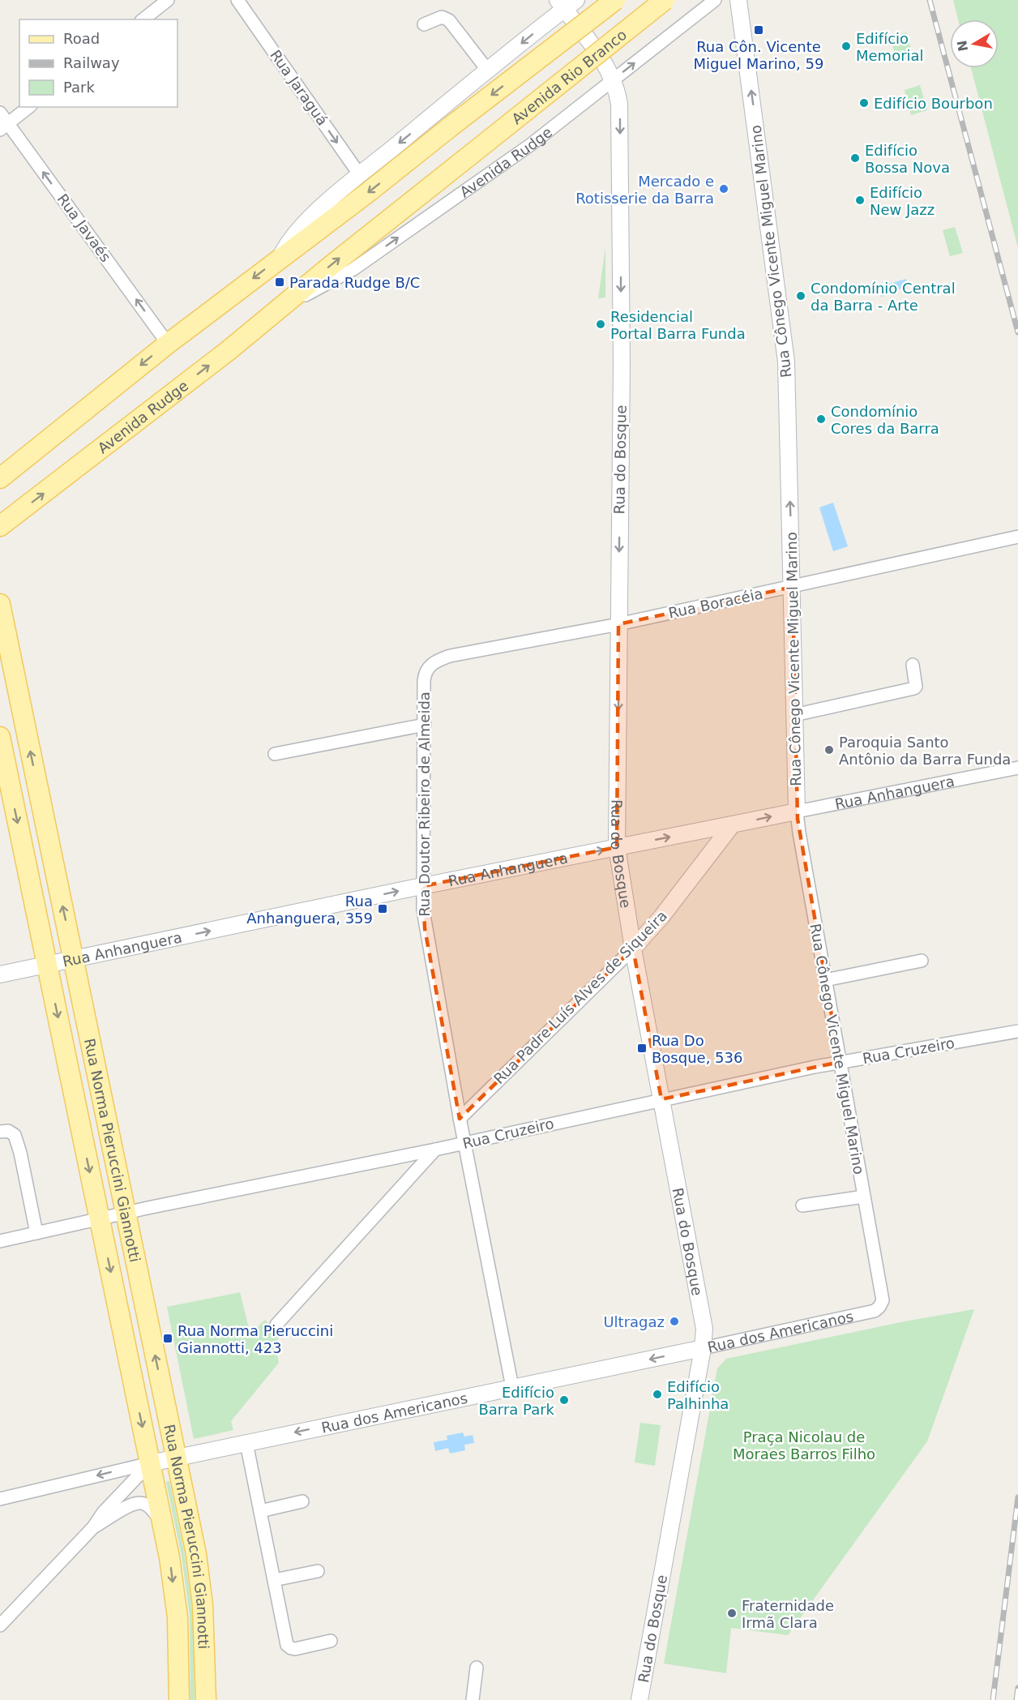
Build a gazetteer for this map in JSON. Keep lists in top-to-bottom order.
{
  "streets": {
    "main road": ["Avenida Rio Branco", "Avenida Rudge", "Rua Norma Pieruccini Giannotti"],
    "street": [
      "Rua Jaraguá",
      "Rua Javaés",
      "Rua Cônego Vicente Miguel Marino",
      "Rua do Bosque",
      "Rua Boracéia",
      "Rua Anhanguera",
      "Rua Doutor Ribeiro de Almeida",
      "Rua Padre Luís Alves de Siqueira",
      "Rua Cruzeiro",
      "Rua dos Americanos"
    ]
  },
  "crossings": [
    ["Avenida Rio Branco", "Avenida Rudge"],
    ["Avenida Rudge", "Rua do Bosque"],
    ["Rua Cônego Vicente Miguel Marino", "Rua Boracéia"],
    ["Rua Cônego Vicente Miguel Marino", "Rua Anhanguera"],
    ["Rua Cônego Vicente Miguel Marino", "Rua Cruzeiro"],
    ["Rua Cônego Vicente Miguel Marino", "Rua dos Americanos"],
    ["Rua do Bosque", "Rua Boracéia"],
    ["Rua do Bosque", "Rua Anhanguera"],
    ["Rua do Bosque", "Rua Padre Luís Alves de Siqueira"],
    ["Rua do Bosque", "Rua Cruzeiro"],
    ["Rua do Bosque", "Rua dos Americanos"],
    ["Rua Boracéia", "Rua Doutor Ribeiro de Almeida"],
    ["Rua Anhanguera", "Rua Doutor Ribeiro de Almeida"],
    ["Rua Anhanguera", "Rua Padre Luís Alves de Siqueira"],
    ["Rua Anhanguera", "Rua Norma Pieruccini Giannotti"],
    ["Rua Doutor Ribeiro de Almeida", "Rua Padre Luís Alves de Siqueira"],
    ["Rua Doutor Ribeiro de Almeida", "Rua Cruzeiro"],
    ["Rua Doutor Ribeiro de Almeida", "Rua dos Americanos"],
    ["Rua Cruzeiro", "Rua Norma Pieruccini Giannotti"],
    ["Rua Norma Pieruccini Giannotti", "Rua dos Americanos"]
  ],
  "one_way": [
    "Rua Jaraguá",
    "Rua Javaés",
    "Rua Cônego Vicente Miguel Marino",
    "Rua do Bosque",
    "Rua Anhanguera",
    "Rua dos Americanos"
  ],
  "parks": ["Praça Nicolau de Moraes Barros Filho"],
  "places": {
    "transit": [
      "Rua Côn. Vicente Miguel Marino, 59",
      "Parada Rudge B/C",
      "Rua Anhanguera, 359",
      "Rua Do Bosque, 536",
      "Rua Norma Pieruccini Giannotti, 423"
    ],
    "other": [
      "Edifício Memorial",
      "Edifício Bourbon",
      "Edifício Bossa Nova",
      "Mercado e Rotisserie da Barra",
      "Edifício New Jazz",
      "Condomínio Central da Barra - Arte",
      "Residencial Portal Barra Funda",
      "Condomínio Cores da Barra",
      "Paroquia Santo Antônio da Barra Funda",
      "Ultragaz",
      "Edifício Palhinha",
      "Edifício Barra Park",
      "Fraternidade Irmã Clara"
    ]
  },
  "legend": ["Road", "Railway", "Park"],
  "north": "left"
}
